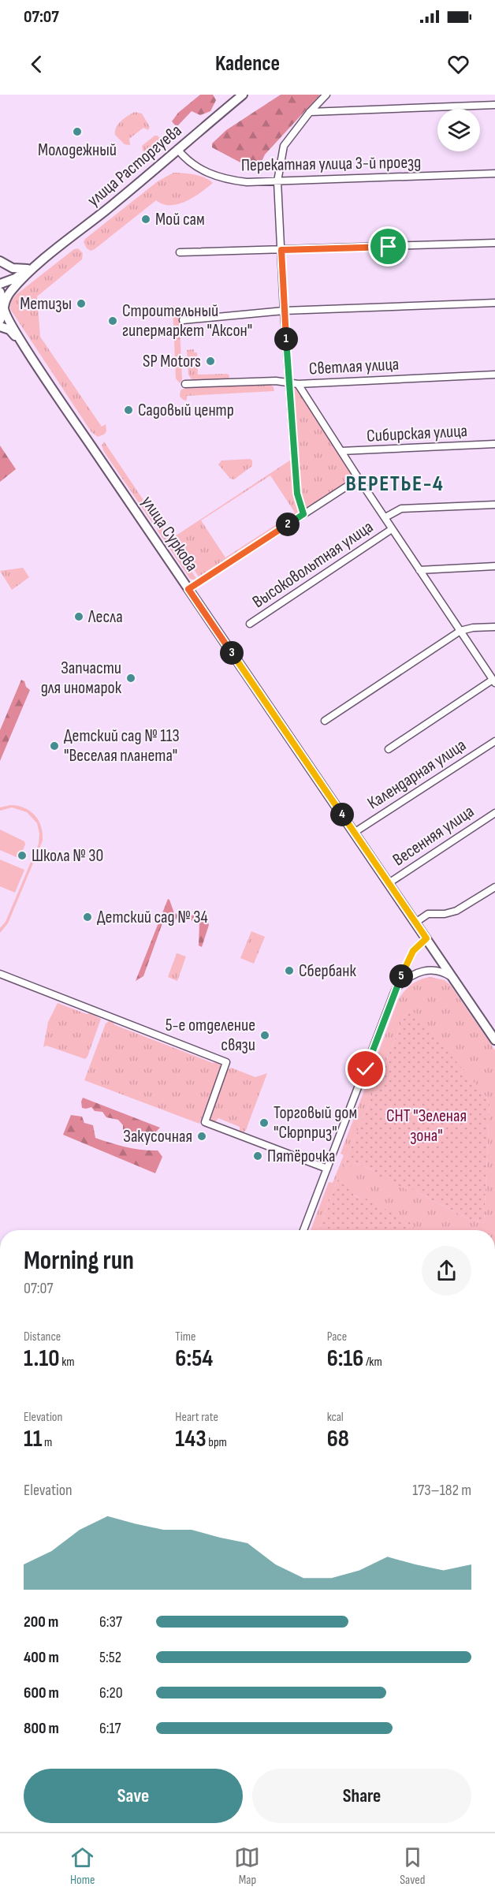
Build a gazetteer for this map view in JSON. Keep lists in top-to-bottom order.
{
  "streets": {
    "main road": ["улица Расторгуева", "улица Суркова"],
    "street": [
      "Перекатная улица 3-й проезд",
      "Светлая улица",
      "Сибирская улица",
      "Высоковольтная улица",
      "Календарная улица",
      "Весенняя улица"
    ]
  },
  "crossings": [
    ["Перекатная улица 3-й проезд", "улица Расторгуева"],
    ["улица Расторгуева", "улица Суркова"],
    ["улица Суркова", "Календарная улица"],
    ["улица Суркова", "Весенняя улица"]
  ],
  "districts": ["ВЕРЕТЬЕ-4"],
  "parks": ["СНТ \"Зеленая зона\""],
  "places": [
    "Молодежный",
    "Мой сам",
    "Метизы",
    "Строительный гипермаркет \"Аксон\"",
    "SP Motors",
    "Садовый центр",
    "Лесла",
    "Запчасти для иномарок",
    "Детский сад № 113 \"Веселая планета\"",
    "Школа № 30",
    "Детский сад № 34",
    "Сбербанк",
    "5-е отделение связи",
    "Торговый дом \"Сюрприз\"",
    "Закусочная",
    "Пятёрочка"
  ],
  "page": {
    "status": "07:07",
    "header": "Kadence",
    "pins": [
      "1",
      "2",
      "3",
      "4",
      "5"
    ],
    "heading": ["Morning run", "07:07"],
    "stats": [
      ["Distance", "1.10 km"],
      ["Time", "6:54"],
      ["Pace", "6:16 /km"],
      ["Elevation", "11 m"],
      ["Heart rate", "143 bpm"],
      ["kcal", "68"]
    ],
    "chart": ["Elevation", "173–182 m"],
    "list": [
      {
        "name": "200 m",
        "note": "6:37"
      },
      {
        "name": "400 m",
        "note": "5:52"
      },
      {
        "name": "600 m",
        "note": "6:20"
      },
      {
        "name": "800 m",
        "note": "6:17"
      }
    ],
    "buttons": ["Save", "Share"],
    "tabs": ["Home", "Map", "Saved"]
  }
}
